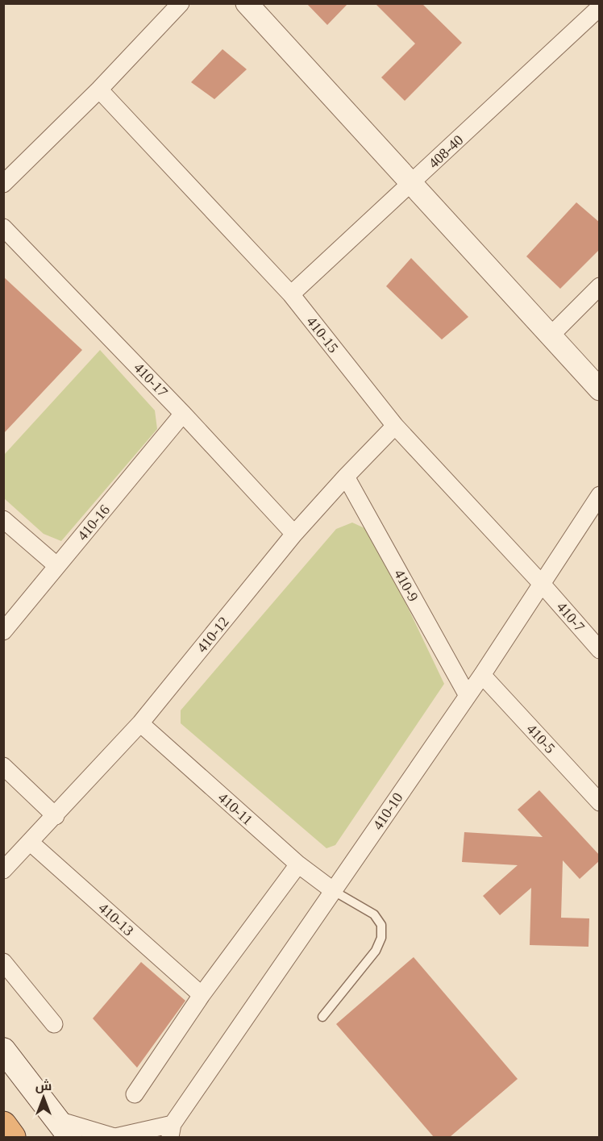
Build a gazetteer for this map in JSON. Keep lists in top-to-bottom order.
{
  "streets": {
    "street": [
      "408-40",
      "410-15",
      "410-17",
      "410-16",
      "410-9",
      "410-7",
      "410-12",
      "410-5",
      "410-11",
      "410-10",
      "410-13"
    ]
  },
  "crossings": [
    ["408-40", "410-15"],
    ["410-15", "410-7"],
    ["410-15", "410-12"],
    ["410-15", "410-10"],
    ["410-17", "410-16"],
    ["410-17", "410-12"],
    ["410-9", "410-12"],
    ["410-9", "410-10"],
    ["410-7", "410-10"],
    ["410-12", "410-11"],
    ["410-12", "410-13"],
    ["410-5", "410-10"],
    ["410-11", "410-10"]
  ],
  "north": "top"
}
